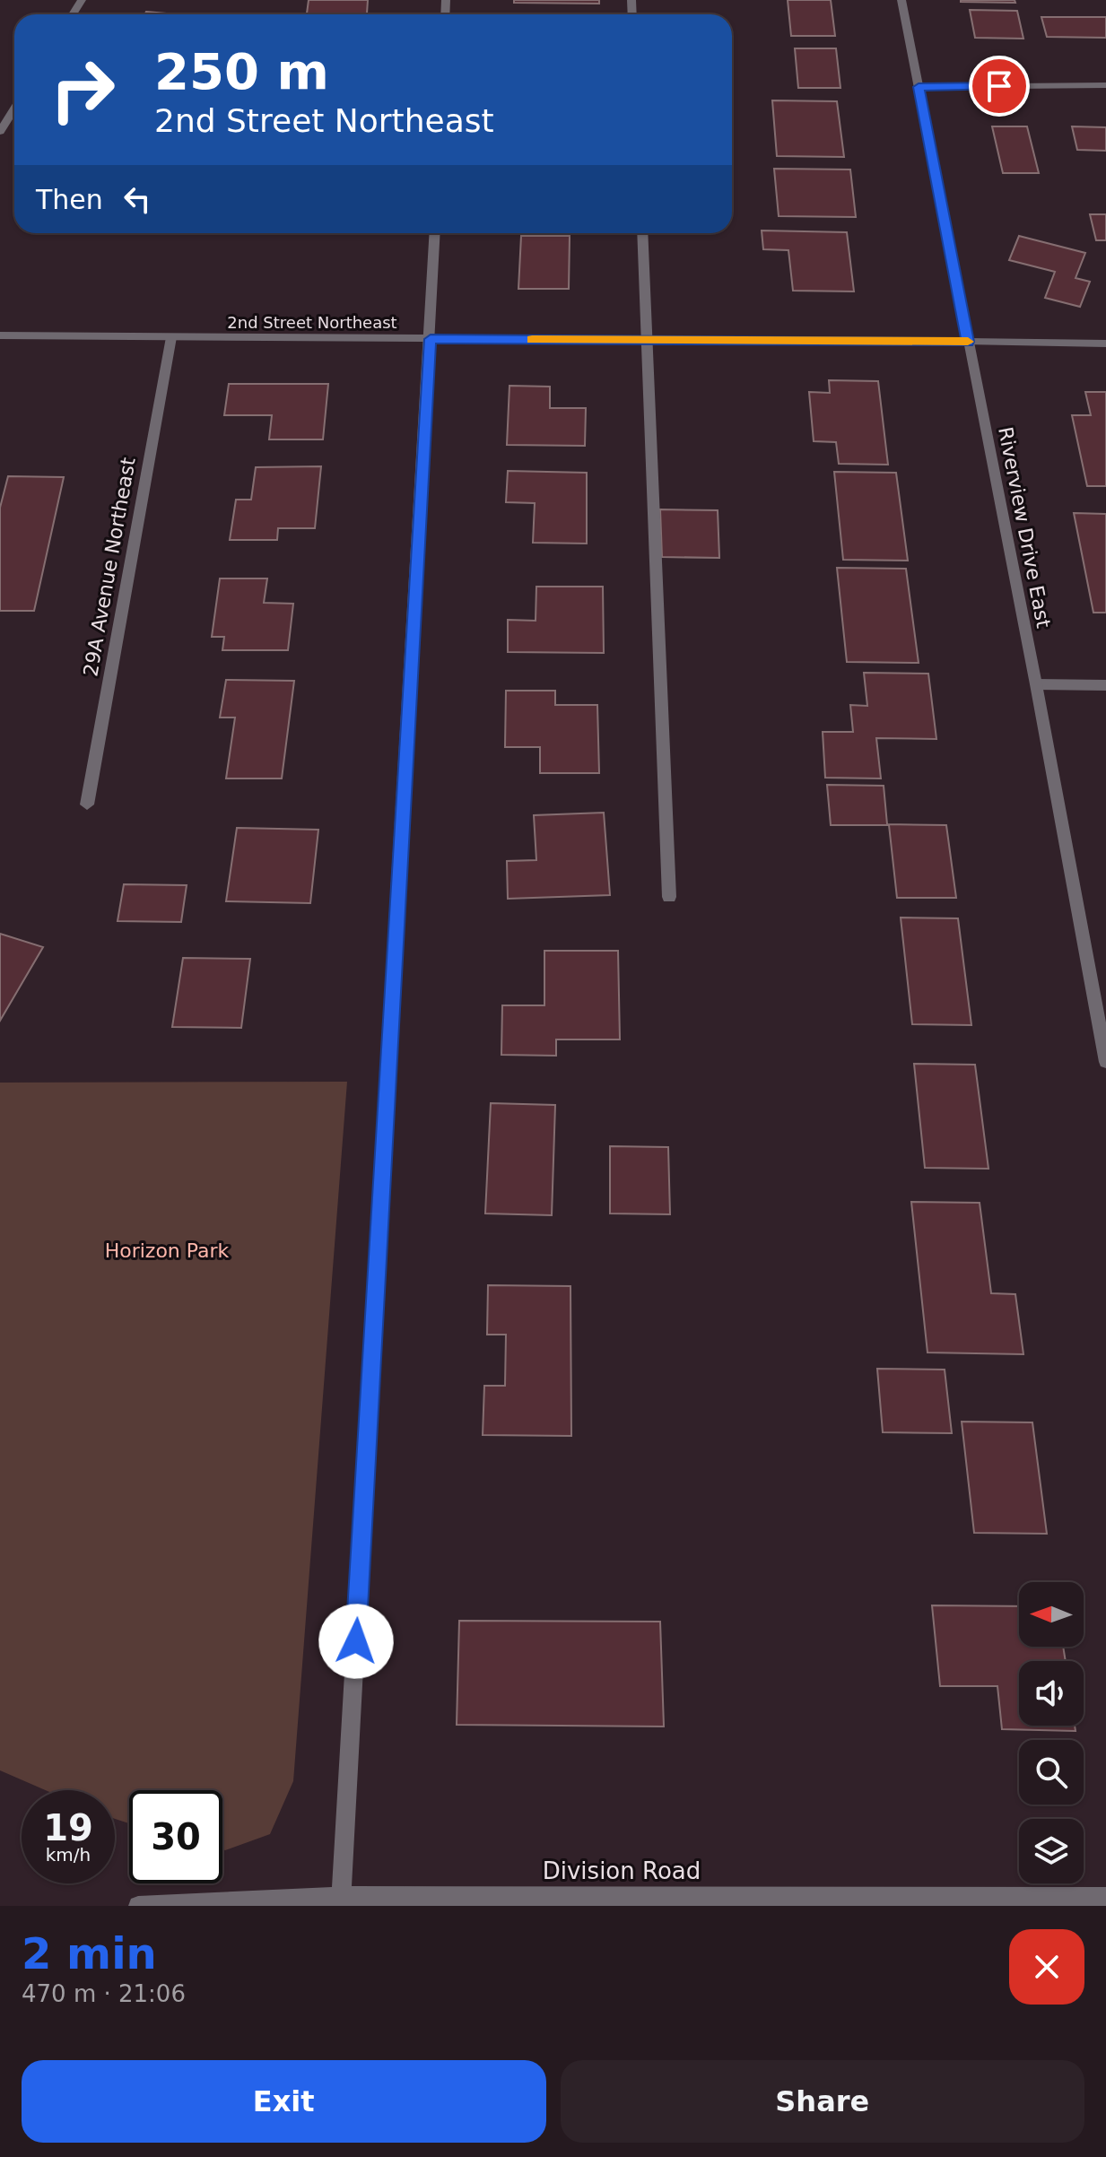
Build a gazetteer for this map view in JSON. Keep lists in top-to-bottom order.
{
  "streets": {
    "street": [
      "2nd Street Northeast",
      "Riverview Drive East",
      "29A Avenue Northeast",
      "Division Road"
    ]
  },
  "crossings": [
    ["2nd Street Northeast", "Riverview Drive East"],
    ["2nd Street Northeast", "29A Avenue Northeast"]
  ],
  "parks": ["Horizon Park"],
  "north": "left",
  "page": {
    "turn": ["250 m", "2nd Street Northeast"],
    "then": "Then",
    "speed": "19 km/h",
    "limit": "30",
    "heading": ["2 min", "470 m · 21:06"],
    "buttons": ["Exit", "Share"]
  }
}
